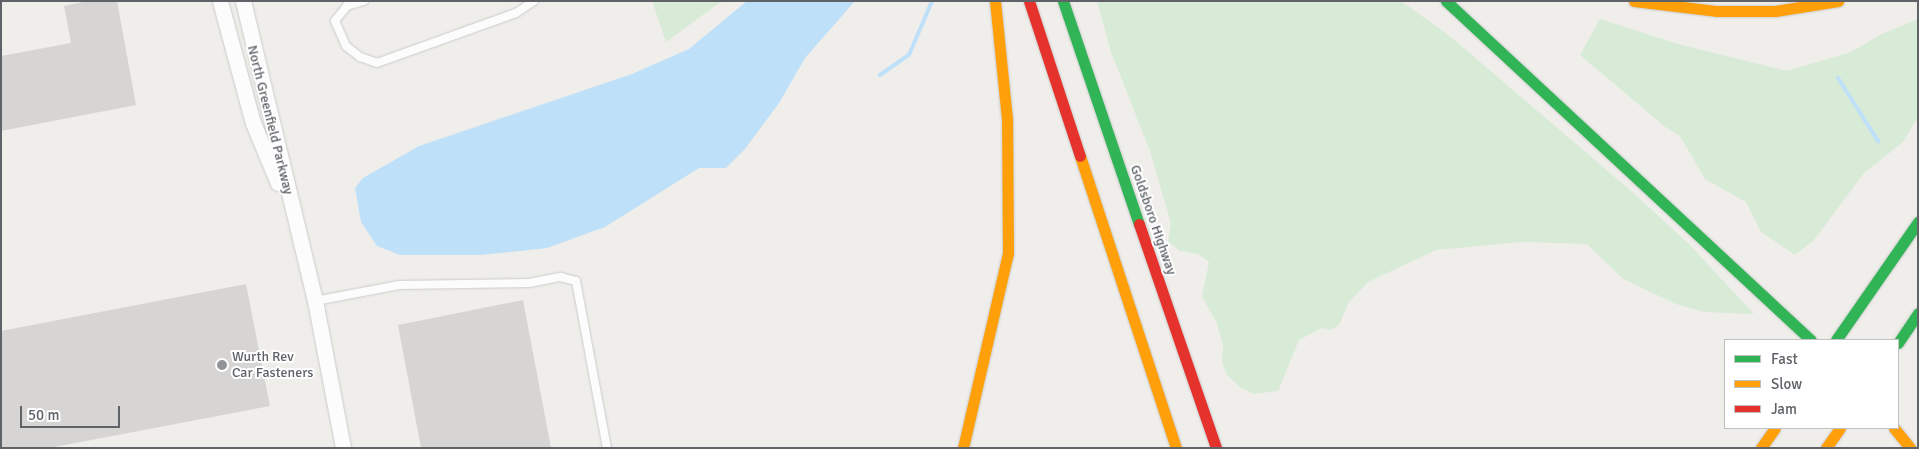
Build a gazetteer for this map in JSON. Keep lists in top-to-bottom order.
{
  "streets": {
    "main road": ["Goldsboro Highway"],
    "street": ["North Greenfield Parkway"]
  },
  "places": ["Wurth Rev Car Fasteners"],
  "legend": ["Fast", "Slow", "Jam"],
  "scale_bar": "50 m"
}
